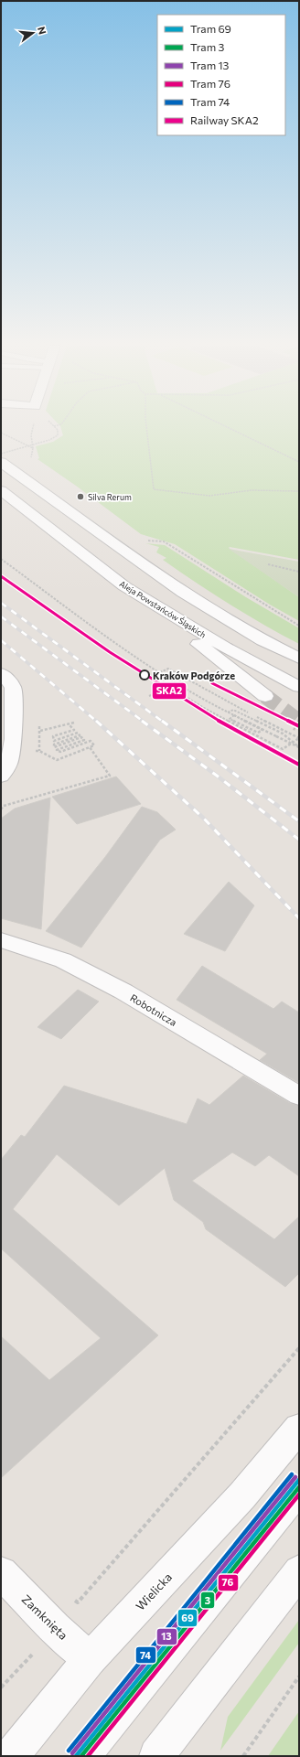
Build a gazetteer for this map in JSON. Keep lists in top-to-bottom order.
{
  "streets": {
    "main road": [
      "Aleja Powstańców Śląskich",
      "Robotnicza",
      "Wielicka",
      "Zamknięta"
    ]
  },
  "crossings": [
    ["Wielicka", "Zamknięta"]
  ],
  "places": ["Silva Rerum", "Kraków Podgórze"],
  "lines": [
    "rail line SKA2",
    "tram line 74",
    "tram line 13",
    "tram line 69",
    "tram line 3",
    "tram line 76"
  ],
  "legend": [
    "Tram 69",
    "Tram 3",
    "Tram 13",
    "Tram 76",
    "Tram 74",
    "Railway SKA2"
  ],
  "north": "right"
}
